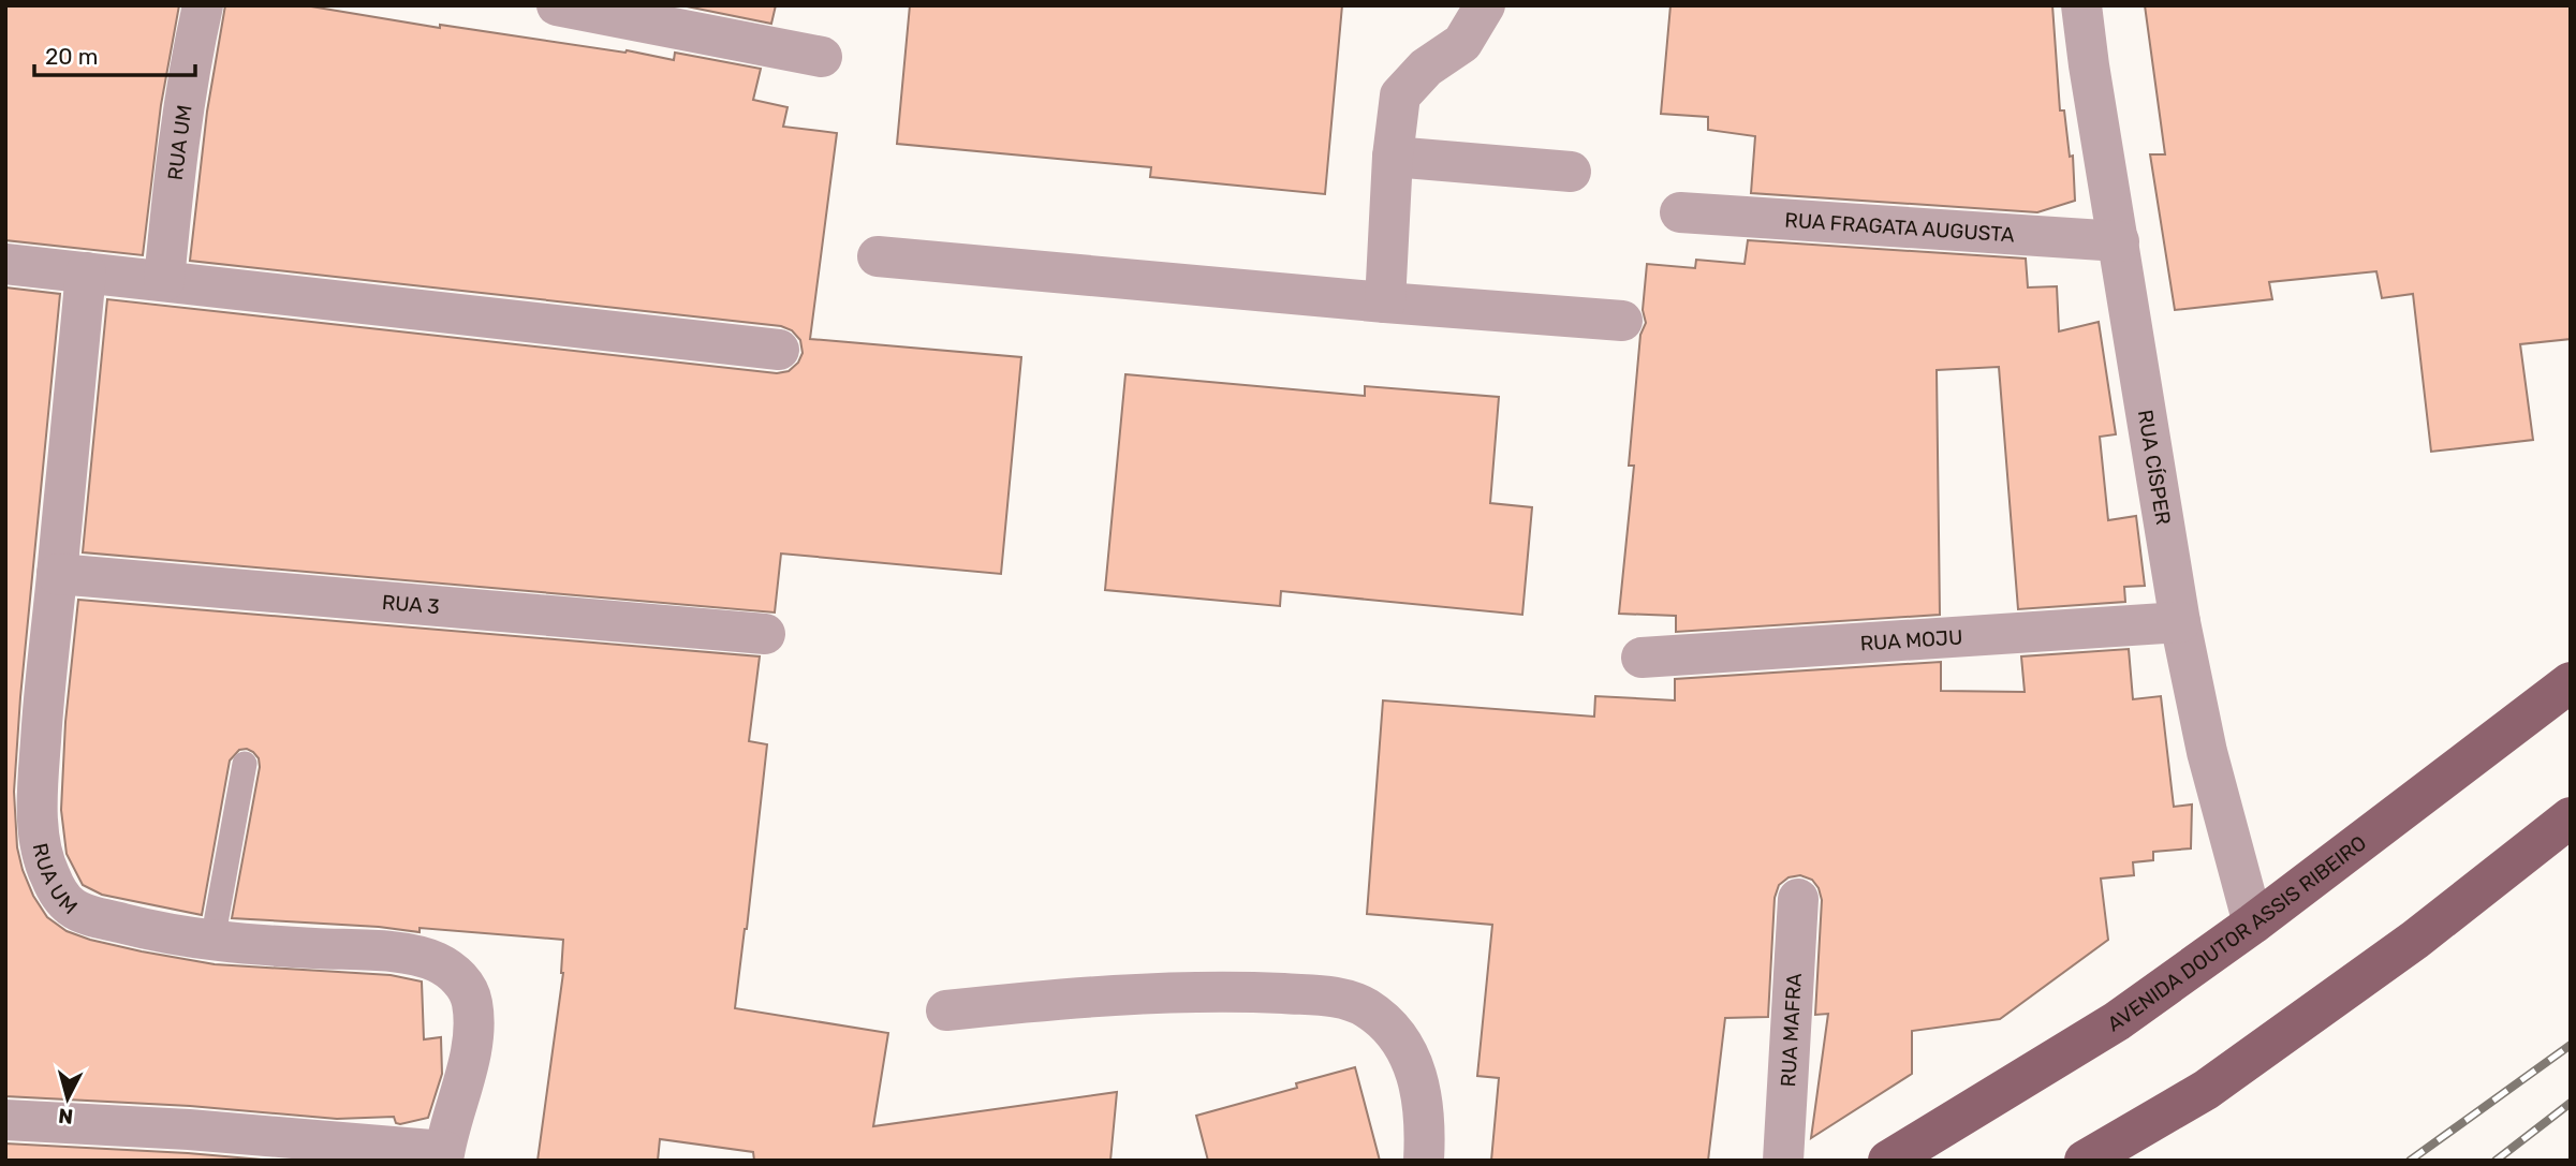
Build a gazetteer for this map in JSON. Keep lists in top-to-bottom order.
{
  "streets": {
    "main road": ["AVENIDA DOUTOR ASSIS RIBEIRO"],
    "street": [
      "RUA UM",
      "RUA FRAGATA AUGUSTA",
      "RUA CÍSPER",
      "RUA 3",
      "RUA MOJU",
      "RUA MAFRA"
    ]
  },
  "crossings": [
    ["RUA UM", "RUA 3"],
    ["RUA FRAGATA AUGUSTA", "RUA CÍSPER"],
    ["RUA CÍSPER", "RUA MOJU"],
    ["RUA CÍSPER", "AVENIDA DOUTOR ASSIS RIBEIRO"]
  ],
  "scale_bar": "20 m",
  "north": "bottom"
}
